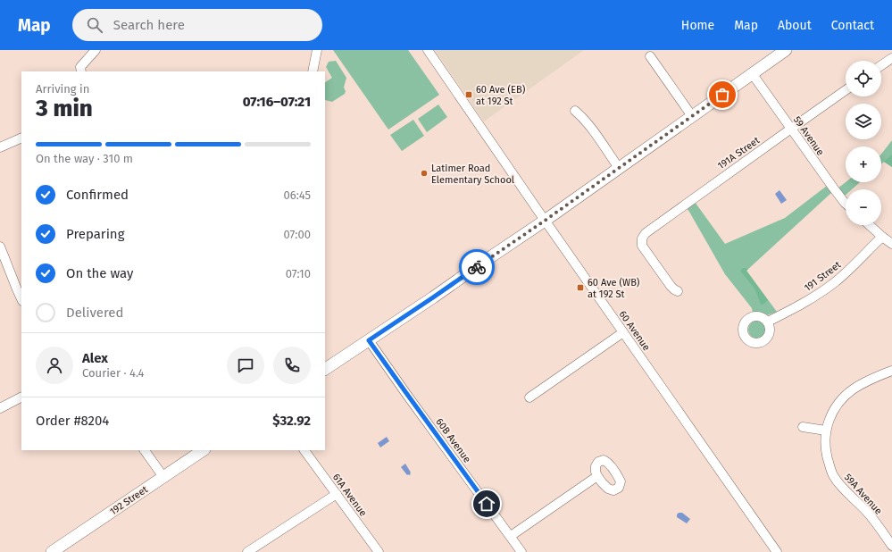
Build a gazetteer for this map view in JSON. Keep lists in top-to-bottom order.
{
  "streets": {
    "main road": ["192 Street"],
    "street": [
      "59 Avenue",
      "191A Street",
      "191 Street",
      "60 Avenue",
      "60B Avenue",
      "59A Avenue",
      "61A Avenue"
    ]
  },
  "crossings": [
    ["59 Avenue", "191A Street"]
  ],
  "places": {
    "transit": ["60 Ave (EB) at 192 St", "60 Ave (WB) at 192 St"],
    "other": ["Latimer Road Elementary School"]
  },
  "page": {
    "header": "Map",
    "search": "Search here",
    "nav": [
      "Home",
      "Map",
      "About",
      "Contact"
    ],
    "map_buttons": ["+", "−"],
    "heading": ["3 min", "Arriving in", "07:16–07:21"],
    "panel": [
      "Alex",
      "Courier · 4.4",
      "Order #8204",
      "$32.92"
    ],
    "bar": "On the way · 310 m",
    "list": [
      ["Confirmed", "06:45"],
      ["Preparing", "07:00"],
      ["On the way", "07:10"],
      "Delivered"
    ]
  }
}
